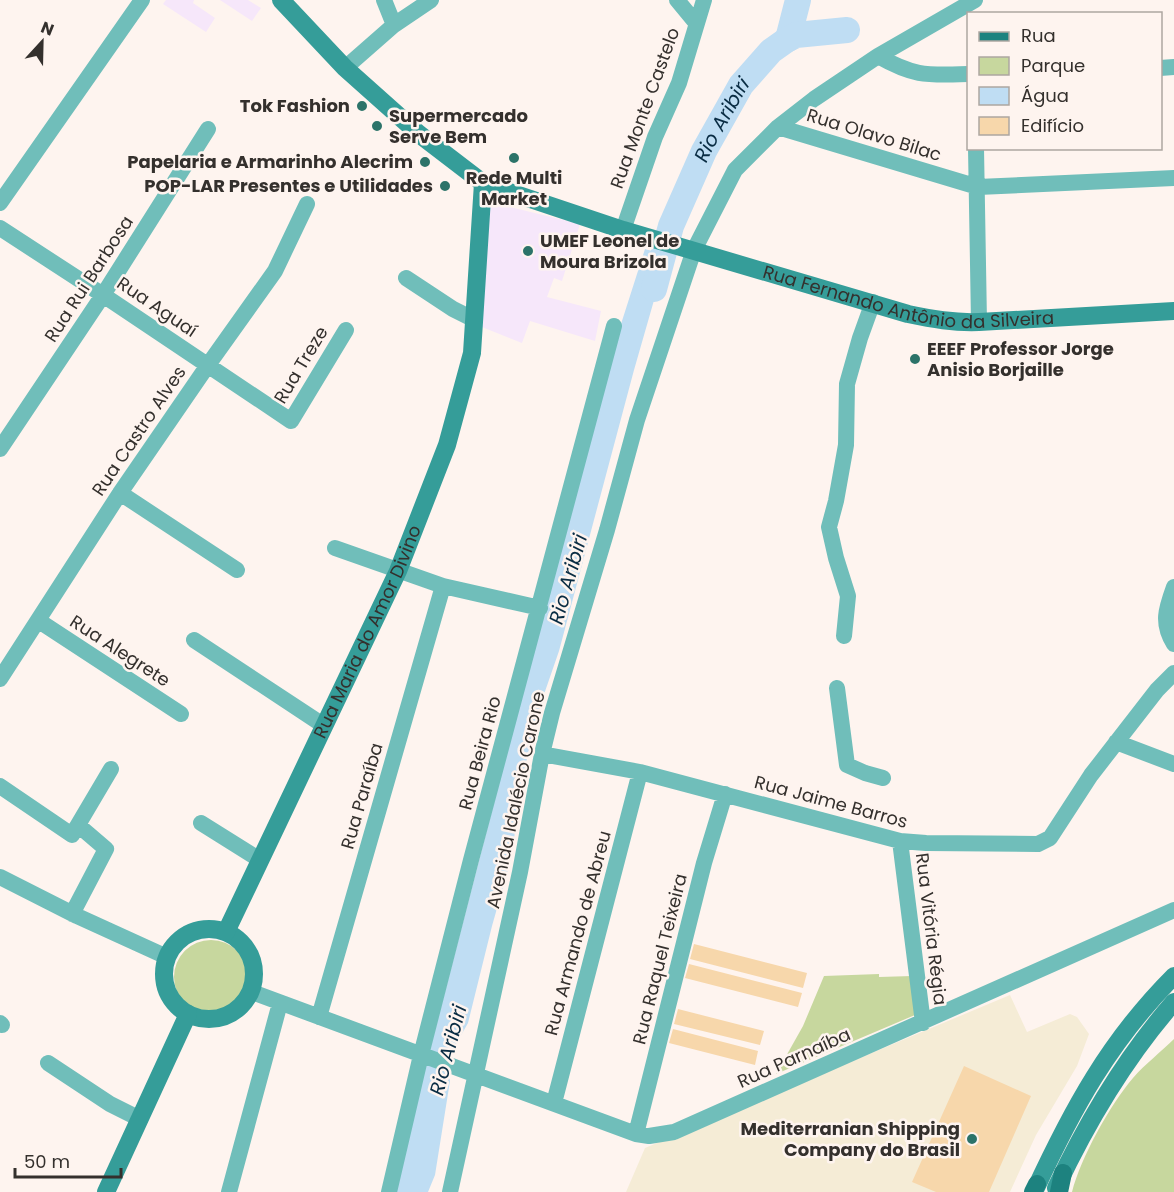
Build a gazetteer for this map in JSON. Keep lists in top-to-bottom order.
{
  "streets": {
    "street": [
      "Rua Monte Castelo",
      "Rua Olavo Bilac",
      "Rua Rui Barbosa",
      "Rua Fernando Antônio da Silveira",
      "Rua Aguaí",
      "Rua Treze",
      "Rua Castro Alves",
      "Rua Maria do Amor Divino",
      "Rua Alegrete",
      "Rua Beira Rio",
      "Rua Paraíba",
      "Avenida Idalécio Carone",
      "Rua Jaime Barros",
      "Rua Vitória Régia",
      "Rua Armando de Abreu",
      "Rua Raquel Teixeira",
      "Rua Parnaíba"
    ]
  },
  "crossings": [
    ["Rua Monte Castelo", "Rua Fernando Antônio da Silveira"],
    ["Rua Olavo Bilac", "Avenida Idalécio Carone"],
    ["Rua Rui Barbosa", "Rua Aguaí"],
    ["Rua Fernando Antônio da Silveira", "Rua Maria do Amor Divino"],
    ["Rua Fernando Antônio da Silveira", "Avenida Idalécio Carone"],
    ["Rua Aguaí", "Rua Treze"],
    ["Rua Aguaí", "Rua Castro Alves"],
    ["Rua Castro Alves", "Rua Alegrete"],
    ["Rua Beira Rio", "Rua Parnaíba"],
    ["Avenida Idalécio Carone", "Rua Jaime Barros"],
    ["Avenida Idalécio Carone", "Rua Parnaíba"],
    ["Rua Jaime Barros", "Rua Vitória Régia"],
    ["Rua Jaime Barros", "Rua Armando de Abreu"],
    ["Rua Jaime Barros", "Rua Raquel Teixeira"],
    ["Rua Vitória Régia", "Rua Parnaíba"],
    ["Rua Armando de Abreu", "Rua Parnaíba"],
    ["Rua Raquel Teixeira", "Rua Parnaíba"]
  ],
  "water": ["Rio Aribiri"],
  "places": [
    "Tok Fashion",
    "Supermercado Serve Bem",
    "Rede Multi Market",
    "Papelaria e Armarinho Alecrim",
    "POP-LAR Presentes e Utilidades",
    "UMEF Leonel de Moura Brizola",
    "EEEF Professor Jorge Anisio Borjaille",
    "Mediterranian Shipping Company do Brasil"
  ],
  "legend": [
    "Rua",
    "Parque",
    "Água",
    "Edifício"
  ],
  "scale_bar": "50 m",
  "north": "top"
}
